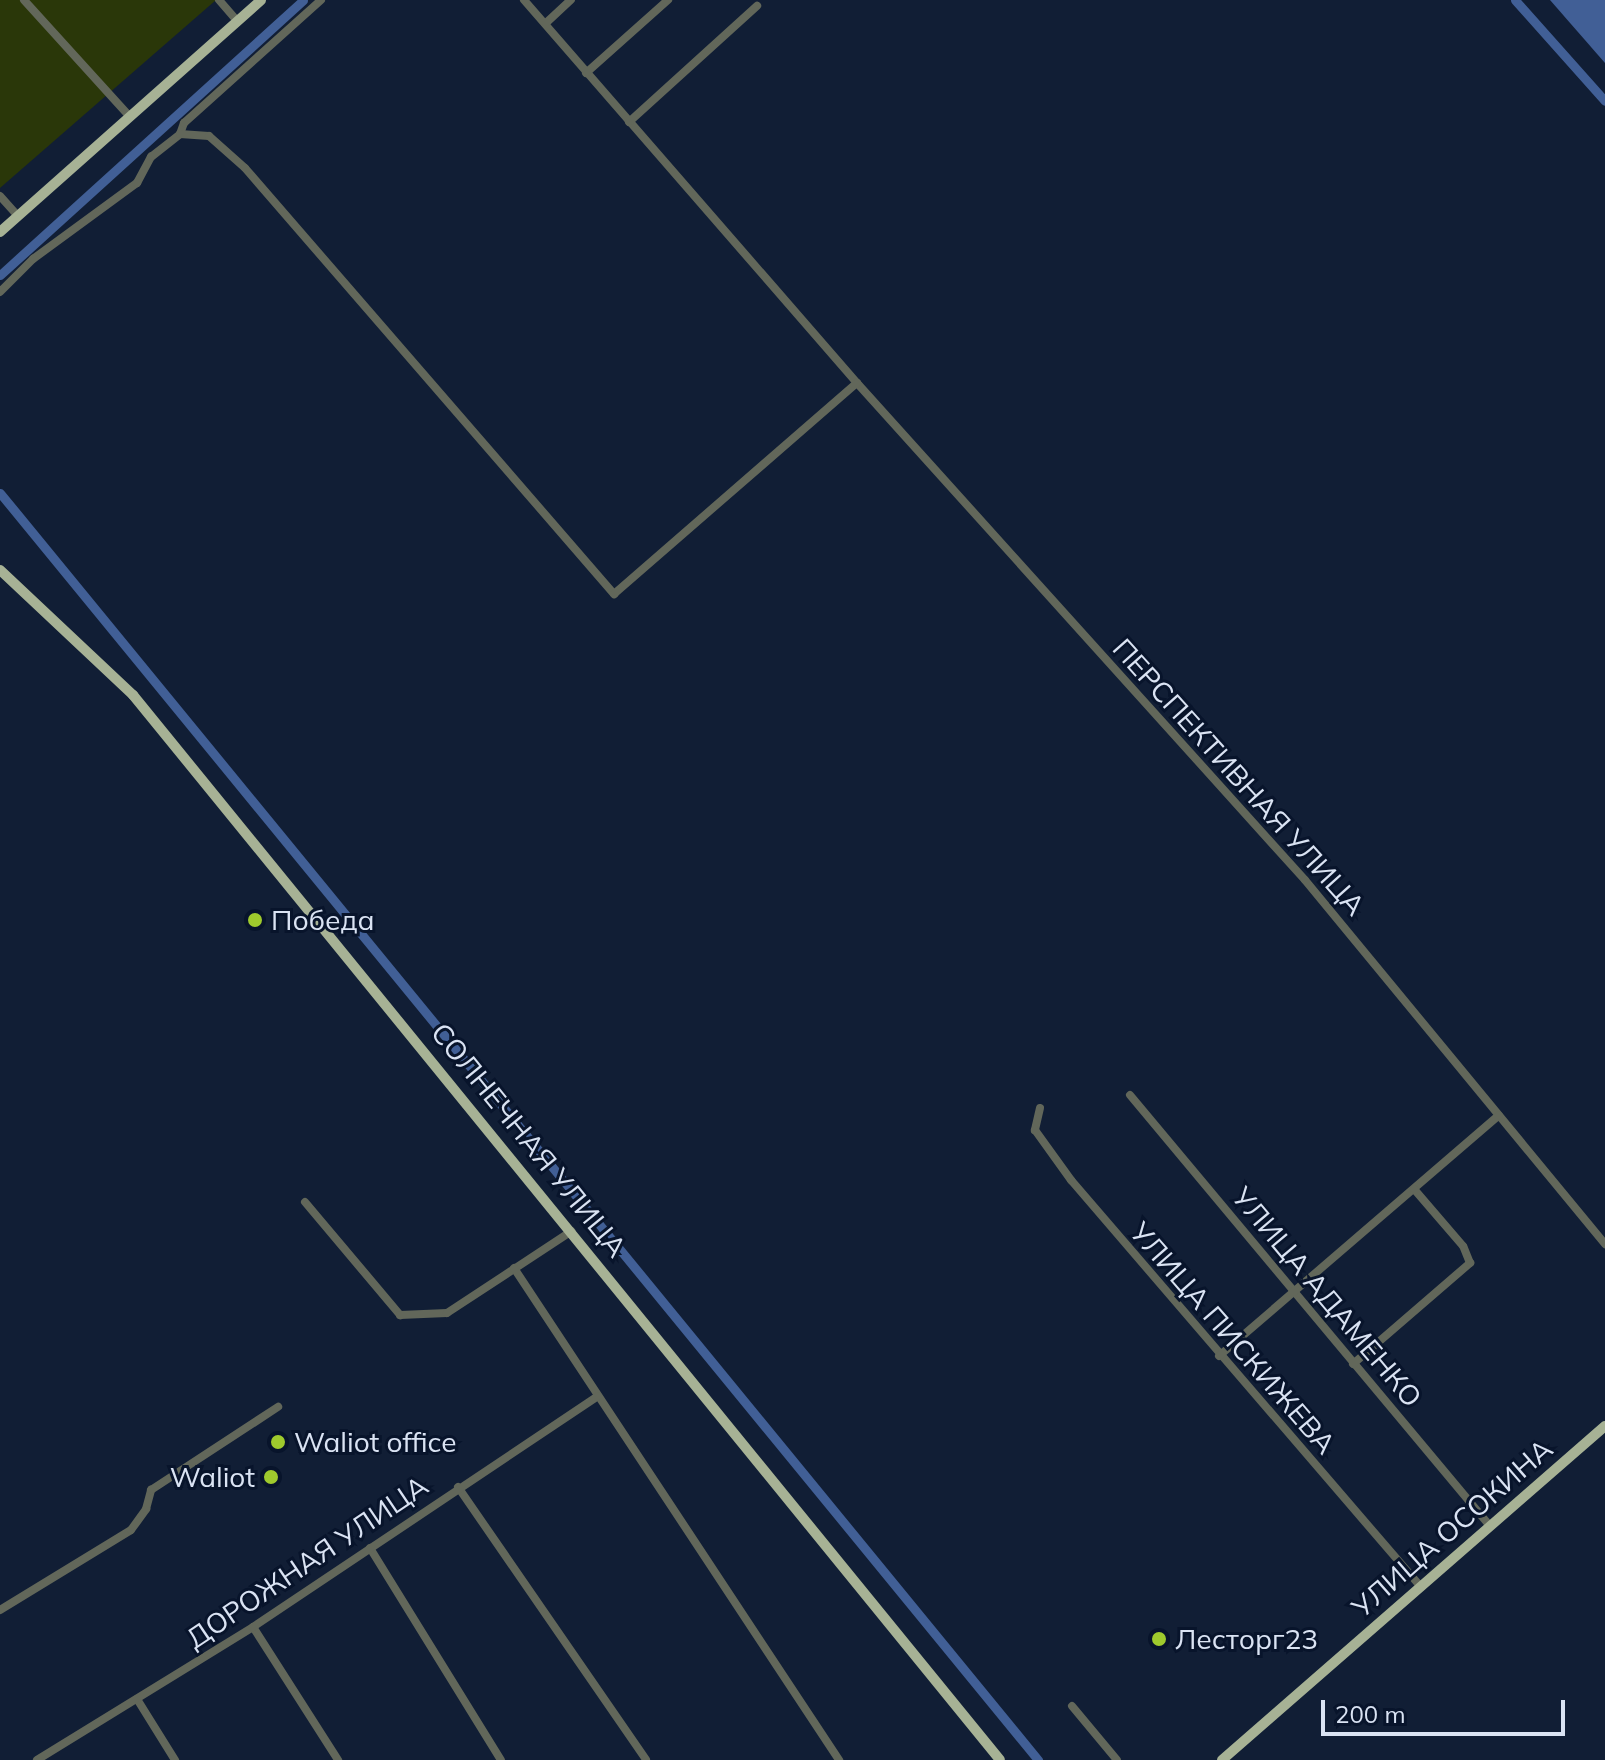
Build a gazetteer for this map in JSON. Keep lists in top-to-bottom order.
{
  "streets": {
    "main road": ["СОЛНЕЧНАЯ УЛИЦА", "УЛИЦА ОСОКИНА"],
    "street": [
      "ПЕРСПЕКТИВНАЯ УЛИЦА",
      "УЛИЦА АДАМЕНКО",
      "УЛИЦА ПИСКИЖЕВА",
      "ДОРОЖНАЯ УЛИЦА"
    ]
  },
  "crossings": [
    ["УЛИЦА АДАМЕНКО", "УЛИЦА ОСОКИНА"],
    ["УЛИЦА ПИСКИЖЕВА", "УЛИЦА ОСОКИНА"]
  ],
  "places": [
    "Победа",
    "Waliot office",
    "Waliot",
    "Лесторг23"
  ],
  "scale_bar": "200 m"
}
